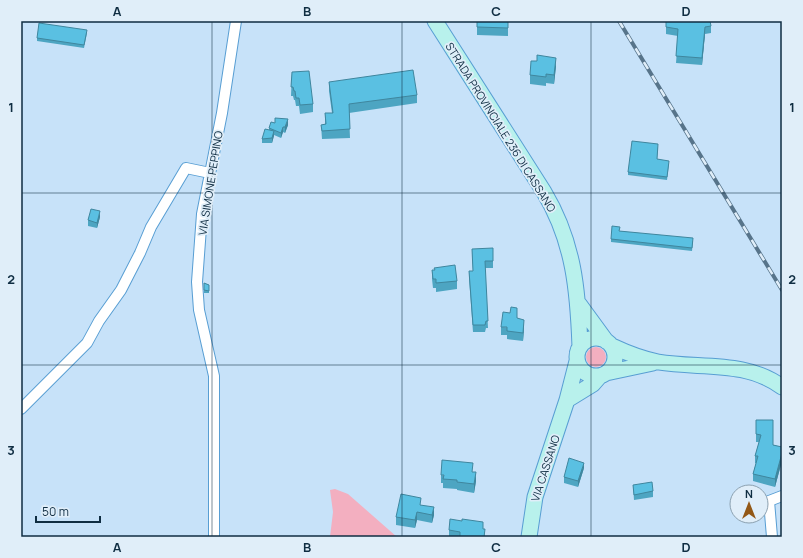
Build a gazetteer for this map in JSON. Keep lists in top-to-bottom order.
{
  "streets": {
    "main road": ["STRADA PROVINCIALE 236 DI CASSANO", "VIA CASSANO"],
    "street": ["VIA SIMONE PEPPINO"]
  },
  "crossings": [
    ["STRADA PROVINCIALE 236 DI CASSANO", "VIA CASSANO"]
  ],
  "scale_bar": "50 m",
  "north": "top",
  "grid": {
    "columns": [
      "A",
      "B",
      "C",
      "D"
    ],
    "rows": ["1", "2", "3"]
  }
}
